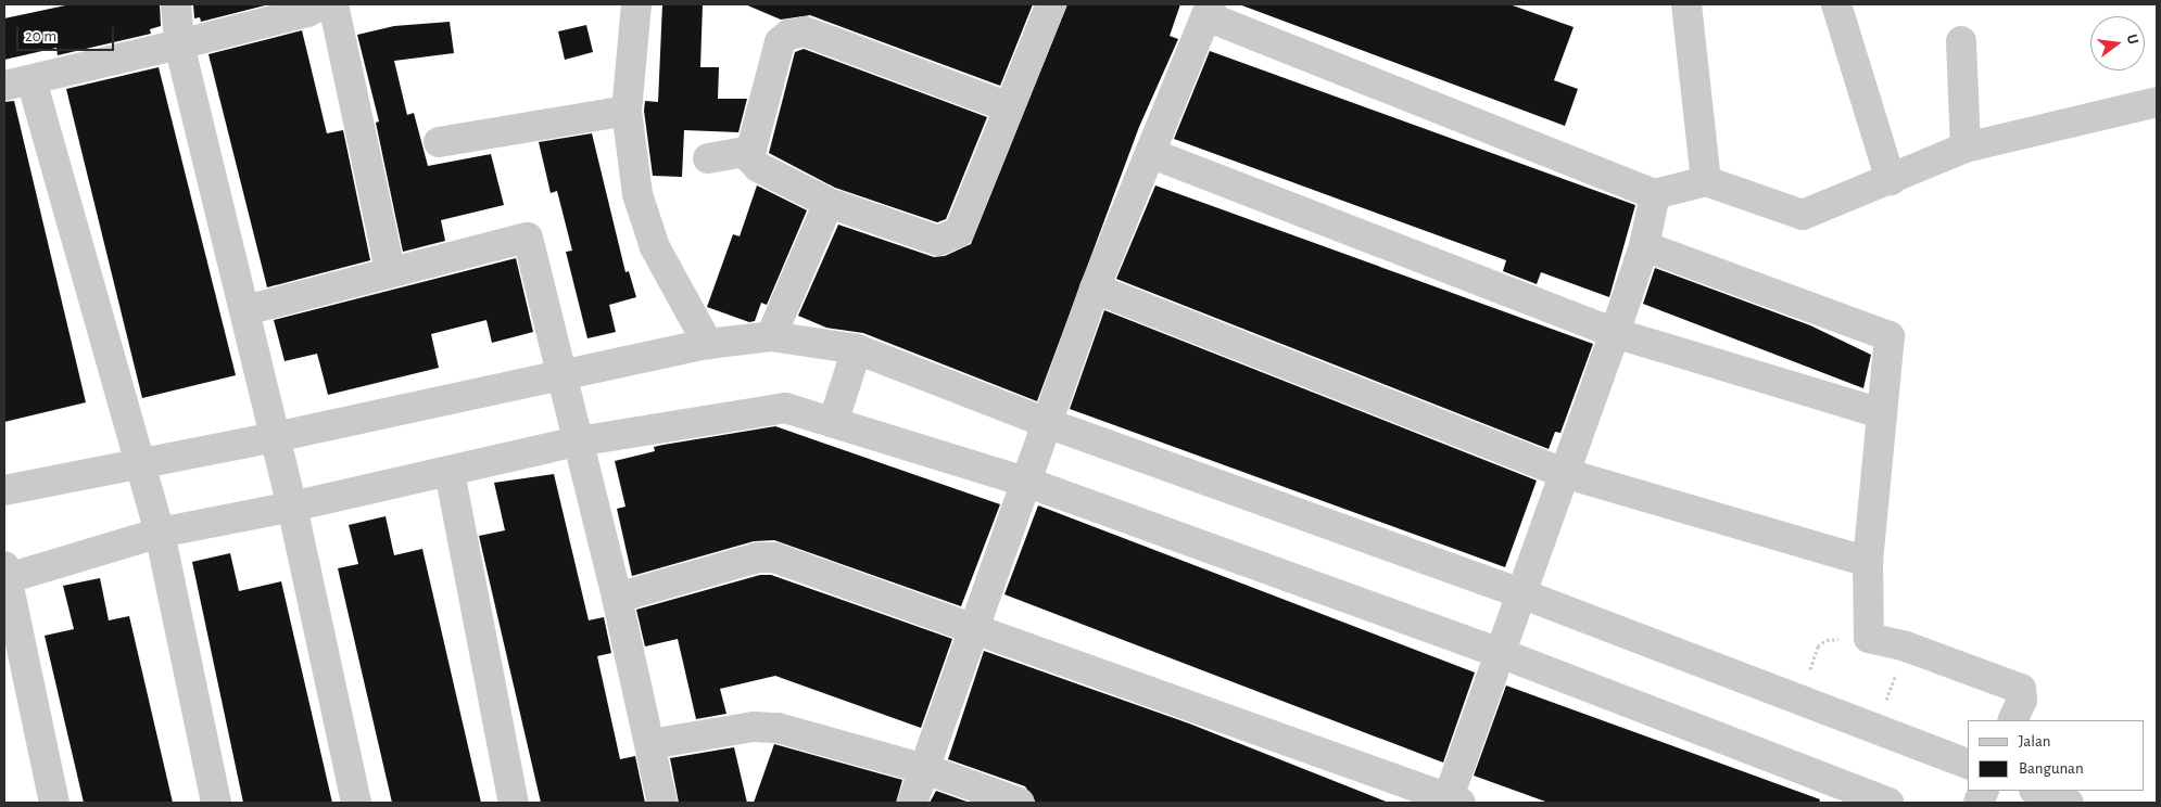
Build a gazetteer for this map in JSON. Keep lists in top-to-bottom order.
{
  "legend": ["Jalan", "Bangunan"],
  "scale_bar": "20 m",
  "north": "right"
}
